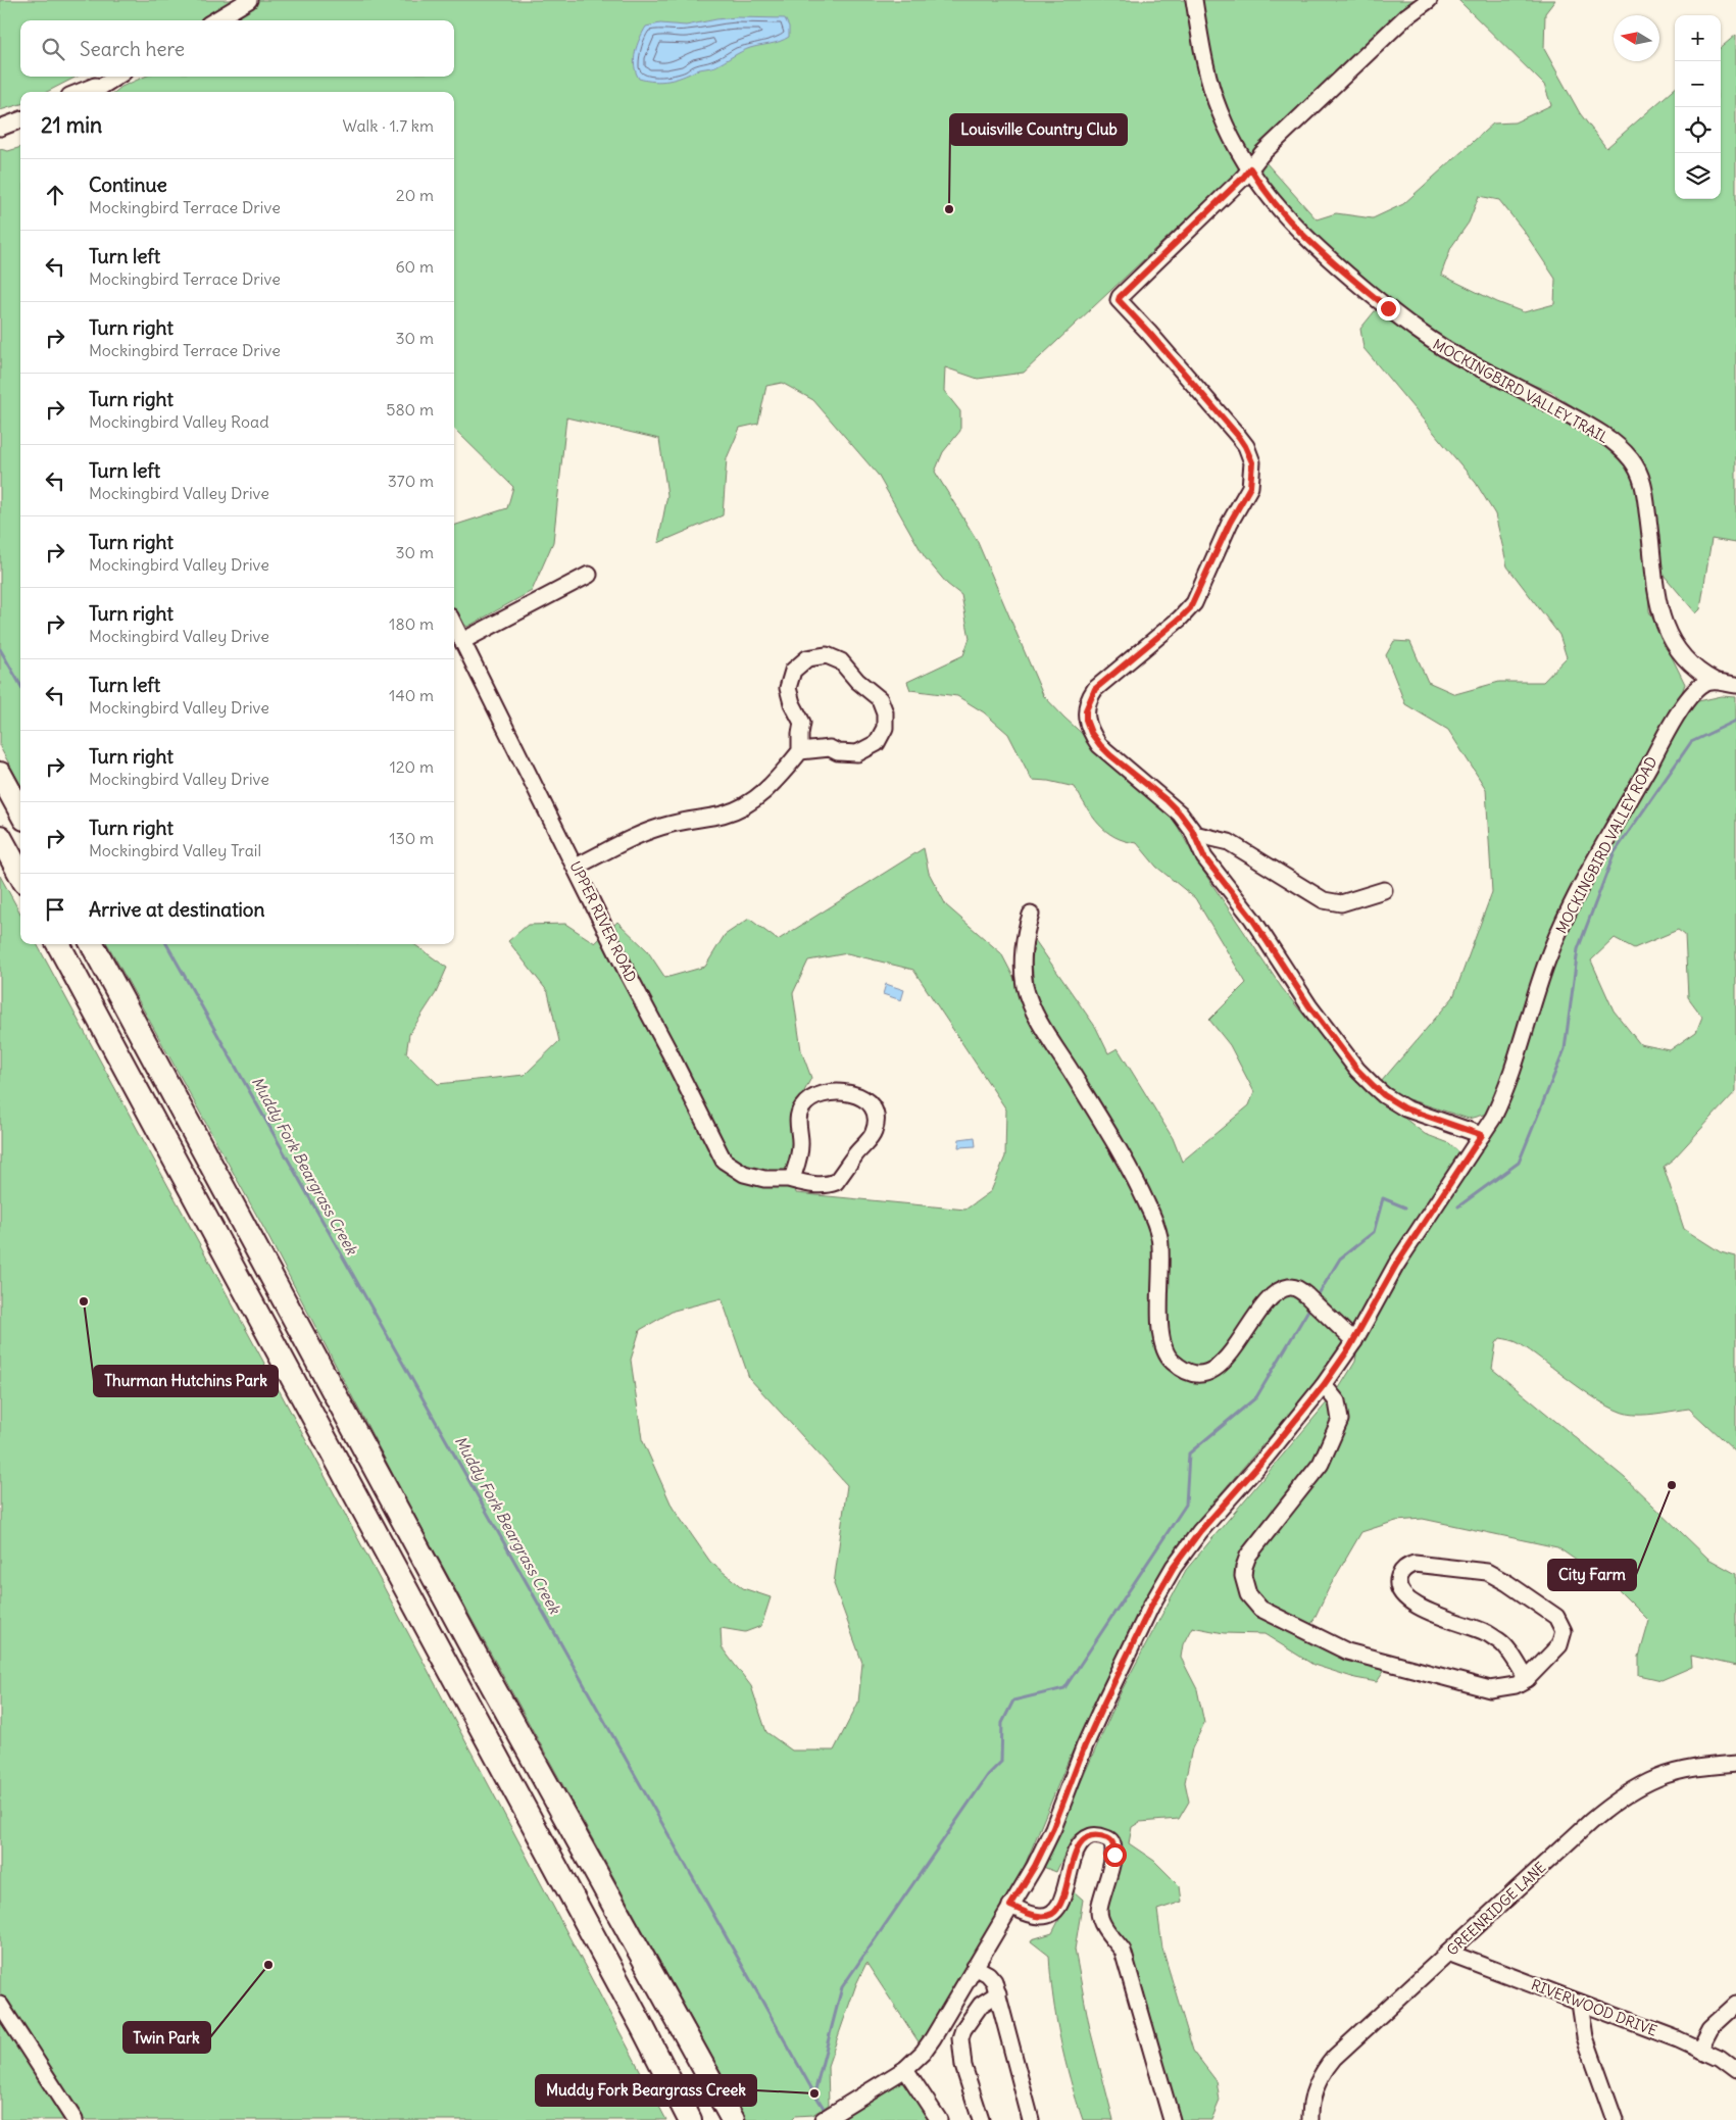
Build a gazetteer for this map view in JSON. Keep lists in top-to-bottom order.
{
  "streets": {
    "street": [
      "MOCKINGBIRD VALLEY TRAIL",
      "MOCKINGBIRD VALLEY ROAD",
      "UPPER RIVER ROAD",
      "GREENRIDGE LANE",
      "RIVERWOOD DRIVE"
    ]
  },
  "crossings": [
    ["MOCKINGBIRD VALLEY TRAIL", "MOCKINGBIRD VALLEY ROAD"],
    ["GREENRIDGE LANE", "RIVERWOOD DRIVE"]
  ],
  "water": ["Muddy Fork Beargrass Creek"],
  "places": [
    "Louisville Country Club",
    "Thurman Hutchins Park",
    "City Farm",
    "Twin Park",
    "Muddy Fork Beargrass Creek"
  ],
  "north": "left",
  "page": {
    "map_buttons": ["+", "−"],
    "search": "Search here",
    "heading": ["21 min", "Walk · 1.7 km"],
    "list": [
      ["Continue", "Mockingbird Terrace Drive", "20 m"],
      ["Turn left", "Mockingbird Terrace Drive", "60 m"],
      ["Turn right", "Mockingbird Terrace Drive", "30 m"],
      ["Turn right", "Mockingbird Valley Road", "580 m"],
      ["Turn left", "Mockingbird Valley Drive", "370 m"],
      ["Turn right", "Mockingbird Valley Drive", "30 m"],
      ["Turn right", "Mockingbird Valley Drive", "180 m"],
      ["Turn left", "Mockingbird Valley Drive", "140 m"],
      ["Turn right", "Mockingbird Valley Drive", "120 m"],
      ["Turn right", "Mockingbird Valley Trail", "130 m"],
      "Arrive at destination"
    ]
  }
}
